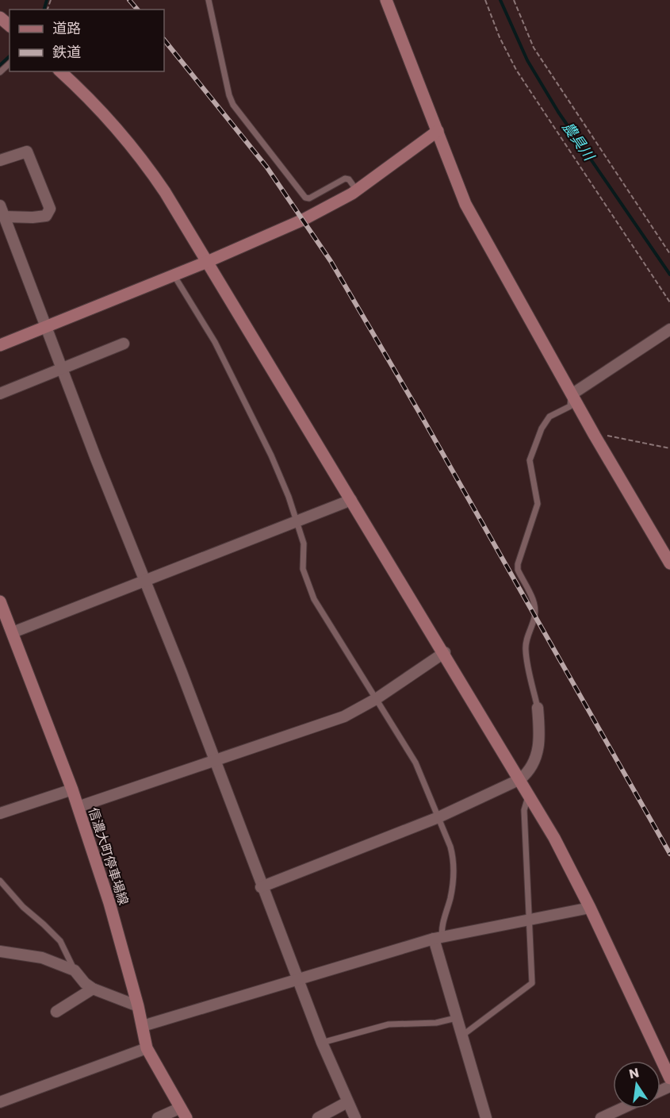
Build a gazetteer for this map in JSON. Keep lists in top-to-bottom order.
{
  "streets": {
    "street": ["信濃大町停車場線"]
  },
  "water": ["農具川"],
  "legend": ["道路", "鉄道"],
  "north": "top"
}
